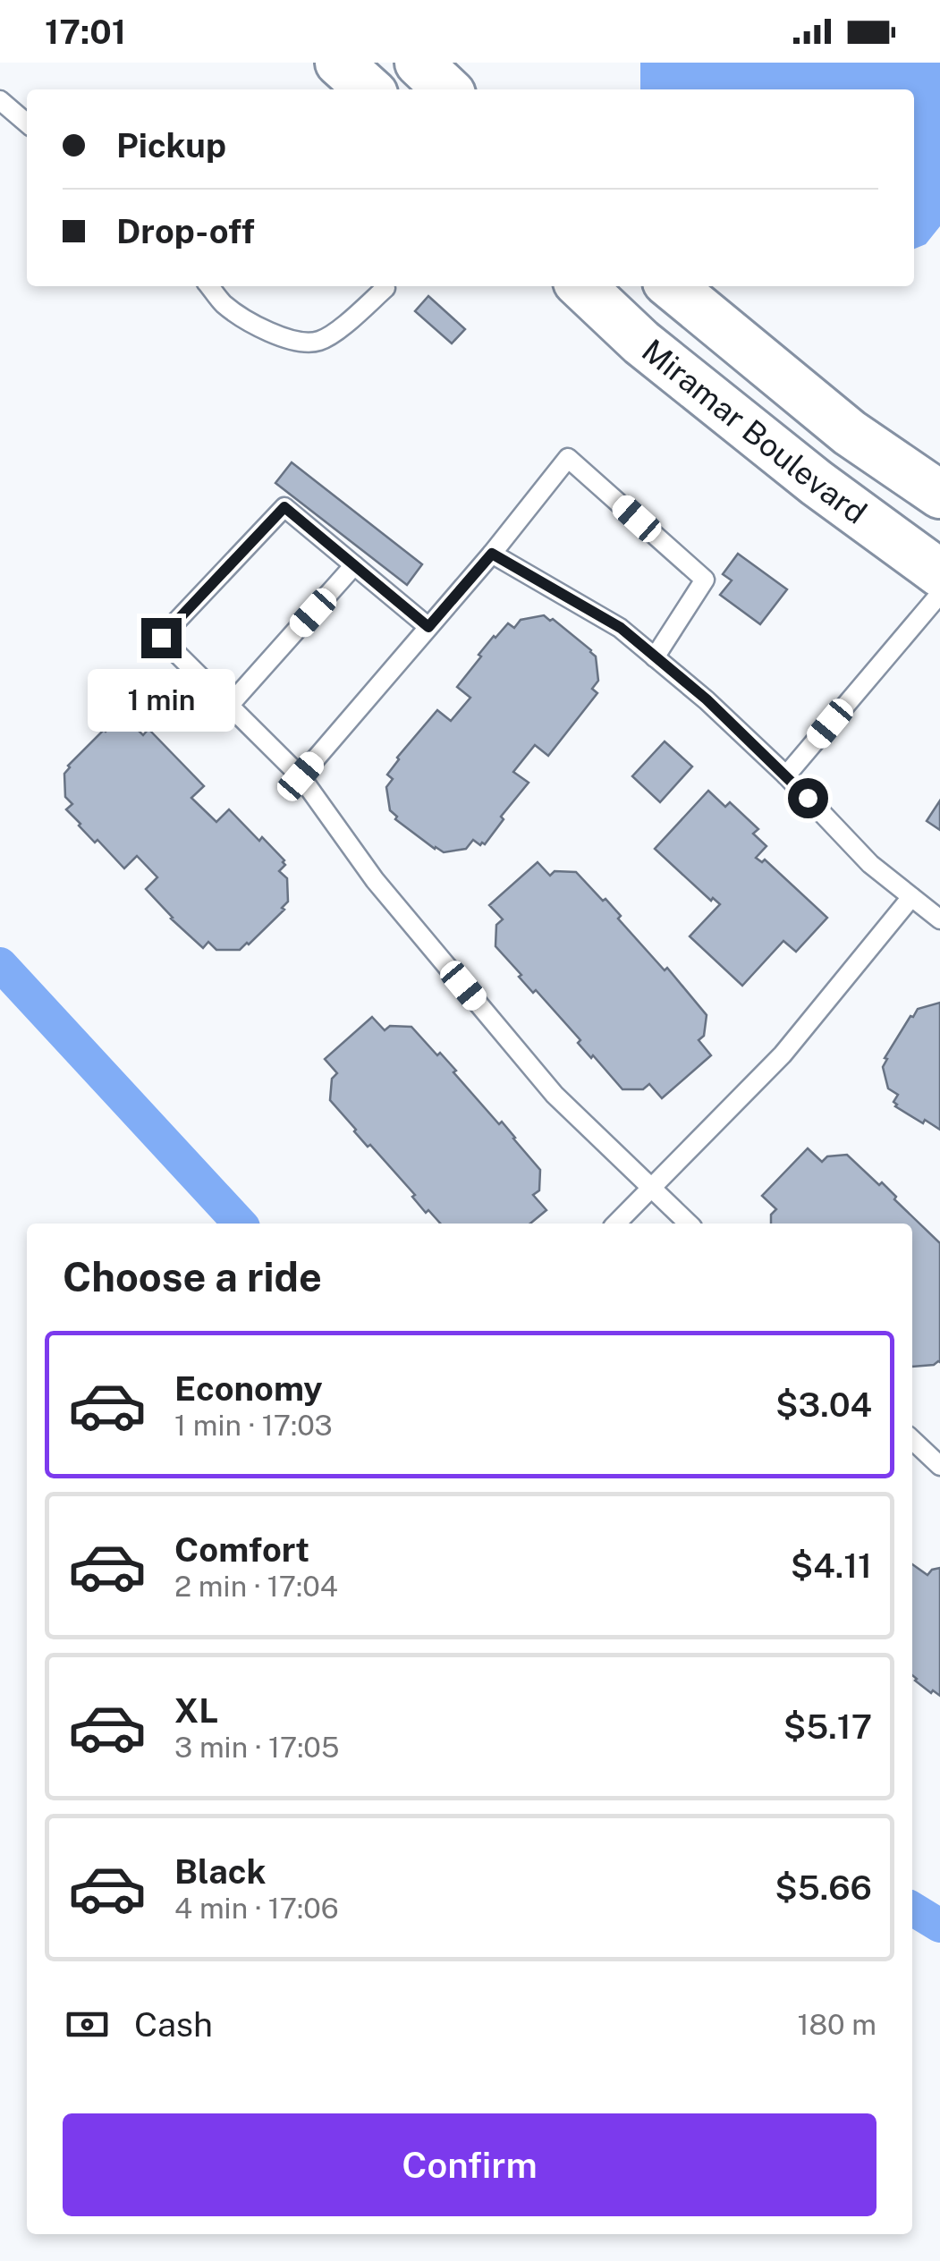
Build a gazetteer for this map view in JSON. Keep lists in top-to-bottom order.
{
  "streets": {
    "street": ["Miramar Boulevard"]
  },
  "page": {
    "status": "17:01",
    "banner": ["Pickup", "Drop-off"],
    "bubble": "1 min",
    "heading": "Choose a ride",
    "list": [
      {
        "name": "Economy",
        "note": "1 min · 17:03",
        "value": "$3.04"
      },
      {
        "name": "Comfort",
        "note": "2 min · 17:04",
        "value": "$4.11"
      },
      {
        "name": "XL",
        "note": "3 min · 17:05",
        "value": "$5.17"
      },
      {
        "name": "Black",
        "note": "4 min · 17:06",
        "value": "$5.66"
      }
    ],
    "pay": ["Cash", "180 m"],
    "buttons": "Confirm"
  }
}
